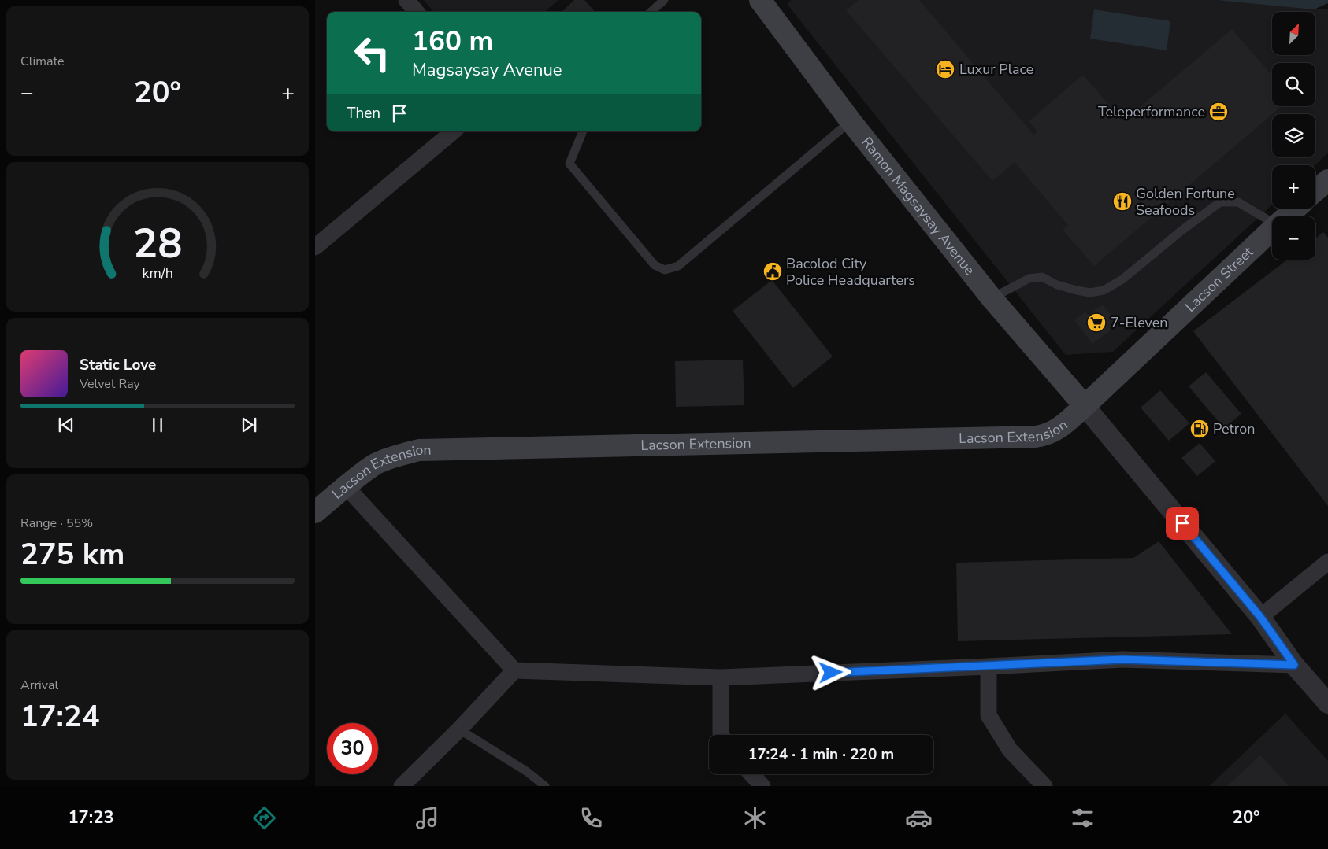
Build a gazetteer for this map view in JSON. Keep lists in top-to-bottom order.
{
  "streets": {
    "main road": ["Ramon Magsaysay Avenue", "Lacson Street", "Lacson Extension"]
  },
  "crossings": [
    ["Ramon Magsaysay Avenue", "Lacson Street"],
    ["Ramon Magsaysay Avenue", "Lacson Extension"],
    ["Lacson Street", "Lacson Extension"]
  ],
  "places": {
    "hotel": ["Luxur Place"],
    "office": ["Teleperformance"],
    "restaurant": ["Golden Fortune Seafoods"],
    "public building": ["Bacolod City Police Headquarters"],
    "supermarket": ["7-Eleven"],
    "fuel station": ["Petron"]
  },
  "north": "top right",
  "page": {
    "tile": [
      "Climate",
      ["Range · 55%", "275 km"],
      ["Arrival", "17:24"]
    ],
    "map_buttons": ["+", "−"],
    "turn": ["160 m", "Magsaysay Avenue"],
    "heat": ["−", "20°", "+"],
    "then": "Then",
    "song": ["Static Love", "Velvet Ray"],
    "limit": "30",
    "trip": "17:24 · 1 min · 220 m",
    "tabs": ["17:23", "20°"],
    "gauge": ["28", "km/h"]
  }
}
